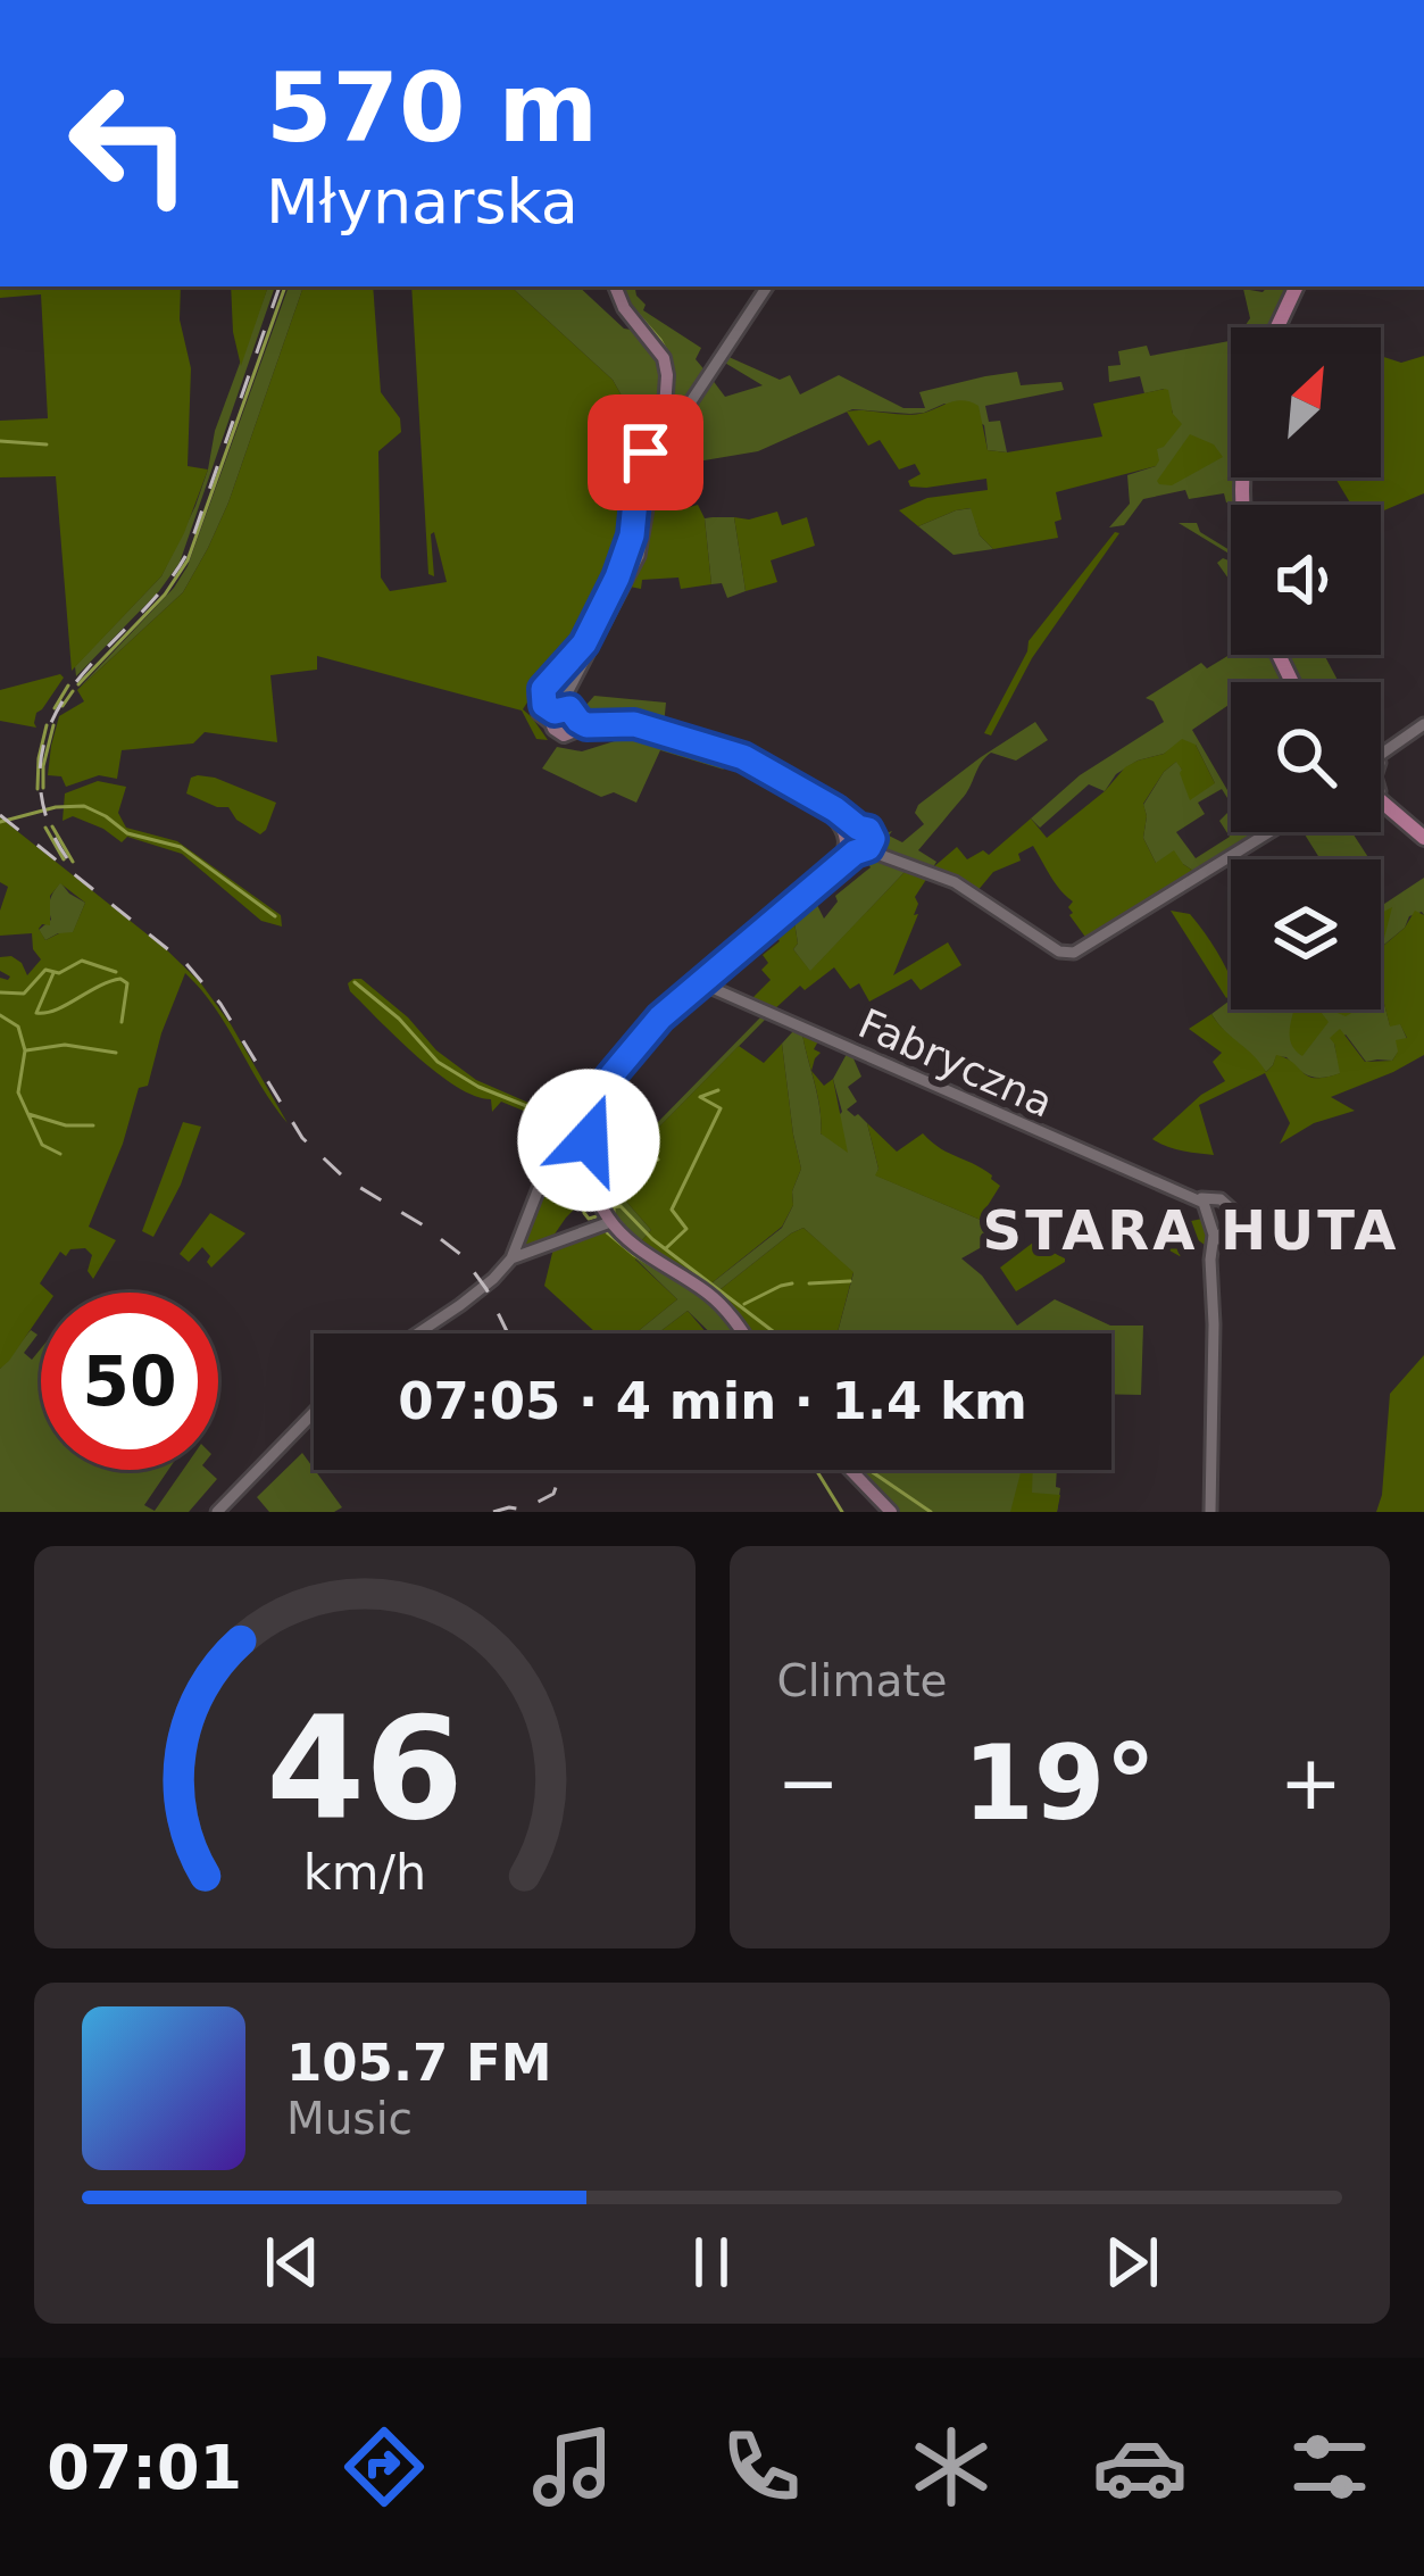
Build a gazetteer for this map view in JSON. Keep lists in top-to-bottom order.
{
  "streets": {
    "street": ["Fabryczna"]
  },
  "districts": ["STARA HUTA"],
  "north": "top right",
  "page": {
    "turn": ["570 m", "Młynarska"],
    "limit": "50",
    "trip": "07:05 · 4 min · 1.4 km",
    "tile": "Climate",
    "heat": ["−", "19°", "+"],
    "song": ["105.7 FM", "Music"],
    "tabs": "07:01",
    "gauge": ["46", "km/h"]
  }
}
